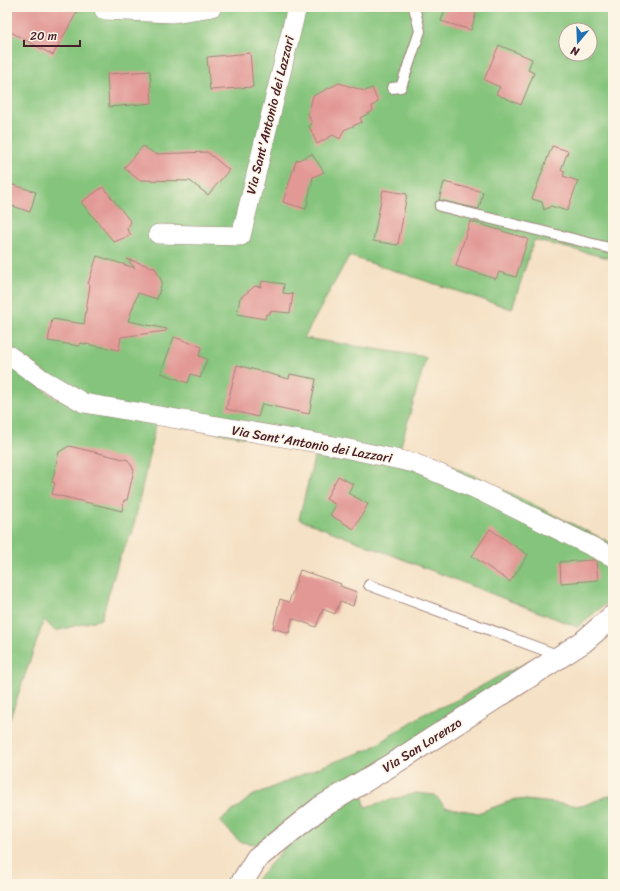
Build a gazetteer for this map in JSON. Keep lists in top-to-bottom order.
{
  "streets": {
    "street": ["Via Sant'Antonio dei Lazzari", "Via San Lorenzo"]
  },
  "scale_bar": "20 m",
  "north": "bottom"
}
